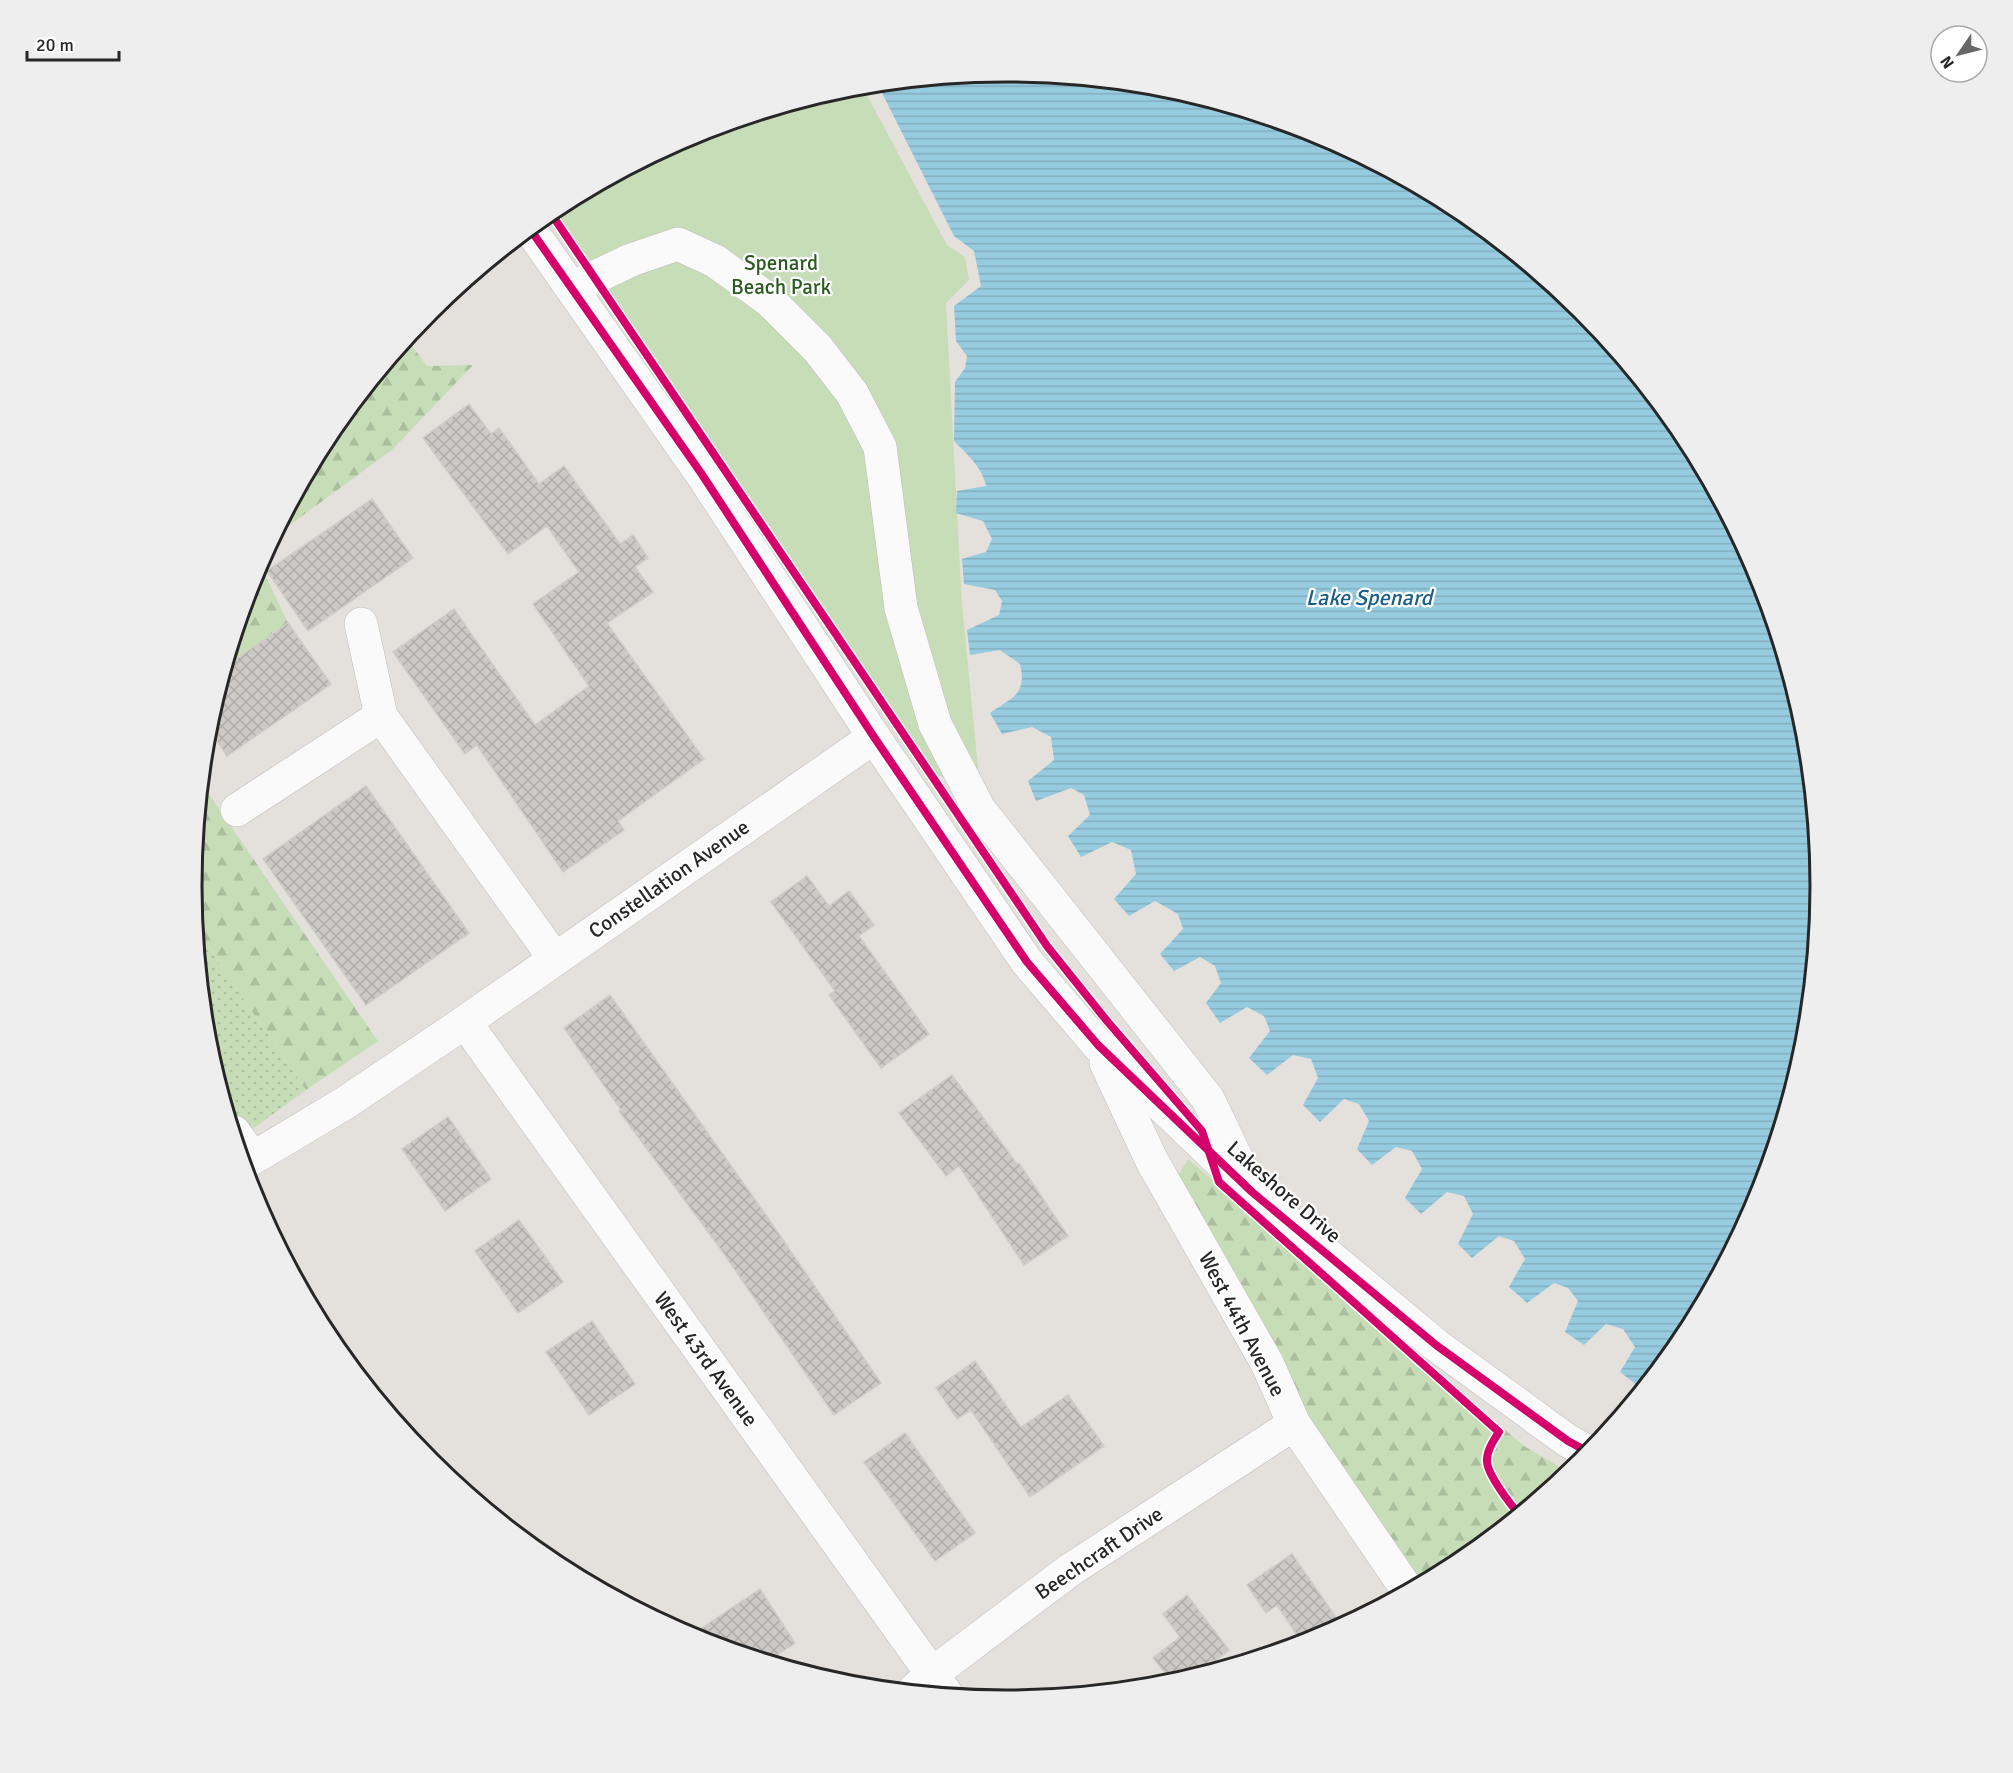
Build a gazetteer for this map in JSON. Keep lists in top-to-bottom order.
{
  "streets": {
    "street": [
      "Constellation Avenue",
      "Lakeshore Drive",
      "West 44th Avenue",
      "West 43rd Avenue",
      "Beechcraft Drive"
    ]
  },
  "crossings": [
    ["Constellation Avenue", "Lakeshore Drive"],
    ["Constellation Avenue", "West 43rd Avenue"],
    ["Lakeshore Drive", "West 44th Avenue"],
    ["West 44th Avenue", "Beechcraft Drive"],
    ["West 43rd Avenue", "Beechcraft Drive"]
  ],
  "water": ["Lake Spenard"],
  "parks": ["Spenard Beach Park"],
  "scale_bar": "20 m",
  "north": "bottom left"
}
